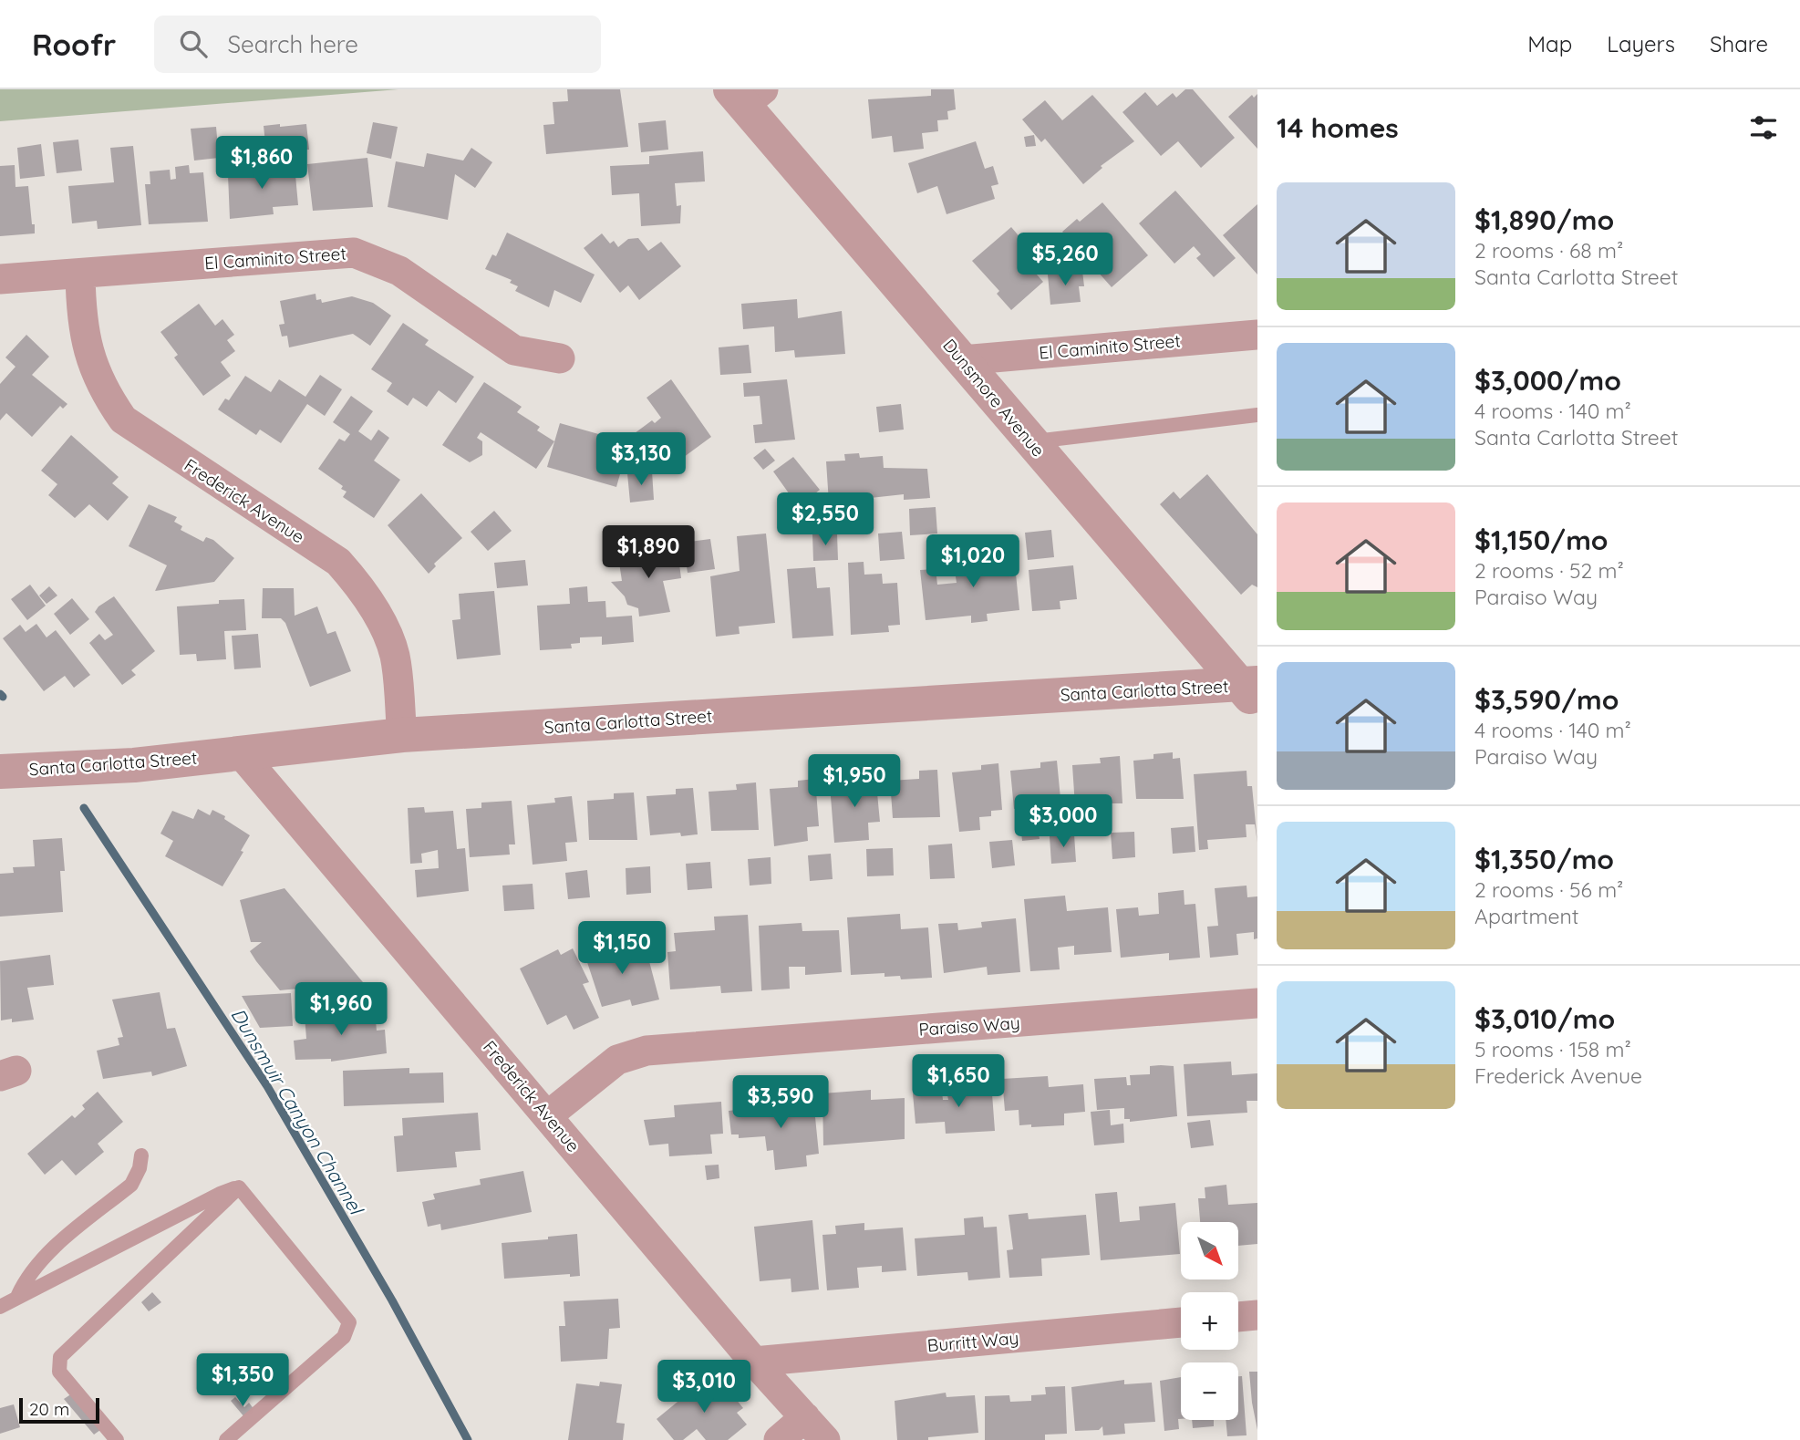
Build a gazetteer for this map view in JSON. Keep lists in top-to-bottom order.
{
  "streets": {
    "street": [
      "El Caminito Street",
      "Dunsmore Avenue",
      "Frederick Avenue",
      "Santa Carlotta Street",
      "Paraiso Way",
      "Burritt Way"
    ]
  },
  "crossings": [
    ["El Caminito Street", "Dunsmore Avenue"],
    ["El Caminito Street", "Frederick Avenue"],
    ["Dunsmore Avenue", "Santa Carlotta Street"],
    ["Frederick Avenue", "Santa Carlotta Street"],
    ["Frederick Avenue", "Paraiso Way"],
    ["Frederick Avenue", "Burritt Way"]
  ],
  "water": ["Dunsmuir Canyon Channel"],
  "scale_bar": "20 m",
  "north": "bottom right",
  "page": {
    "header": "Roofr",
    "search": "Search here",
    "nav": ["Map", "Layers", "Share"],
    "heading": "14 homes",
    "price": [
      "$1,860",
      "$5,260",
      "$3,130",
      "$2,550",
      "$1,890",
      "$1,020",
      "$1,950",
      "$3,000",
      "$1,150",
      "$1,960",
      "$1,650",
      "$3,590",
      "$1,350",
      "$3,010"
    ],
    "list": [
      {
        "name": "$1,890/mo",
        "note": "2 rooms · 68 m² · Santa Carlotta Street"
      },
      {
        "name": "$3,000/mo",
        "note": "4 rooms · 140 m² · Santa Carlotta Street"
      },
      {
        "name": "$1,150/mo",
        "note": "2 rooms · 52 m² · Paraiso Way"
      },
      {
        "name": "$3,590/mo",
        "note": "4 rooms · 140 m² · Paraiso Way"
      },
      {
        "name": "$1,350/mo",
        "note": "2 rooms · 56 m² · Apartment"
      },
      {
        "name": "$3,010/mo",
        "note": "5 rooms · 158 m² · Frederick Avenue"
      }
    ],
    "map_buttons": ["+", "−"],
    "scale": "20 m"
  }
}
